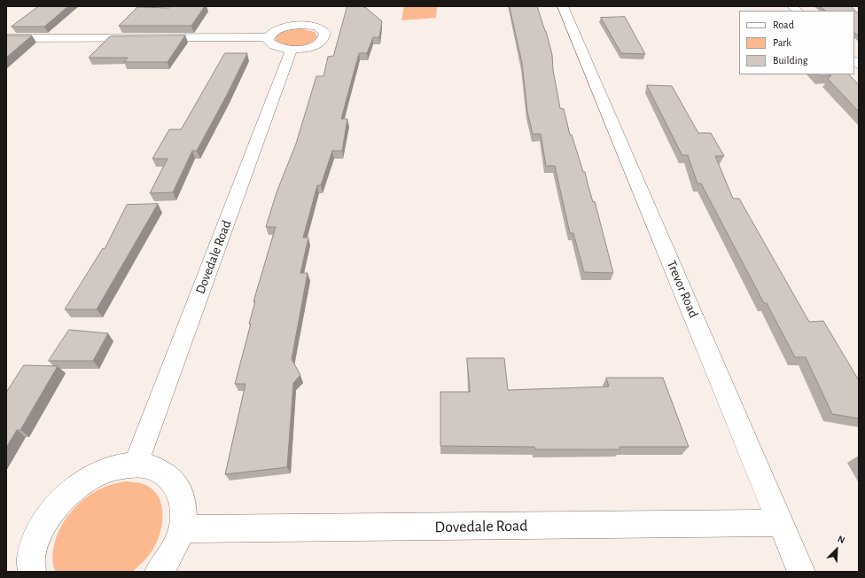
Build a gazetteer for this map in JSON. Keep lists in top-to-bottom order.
{
  "streets": {
    "street": ["Dovedale Road", "Trevor Road"]
  },
  "crossings": [
    ["Dovedale Road", "Trevor Road"]
  ],
  "legend": ["Road", "Park", "Building"],
  "north": "top right"
}
